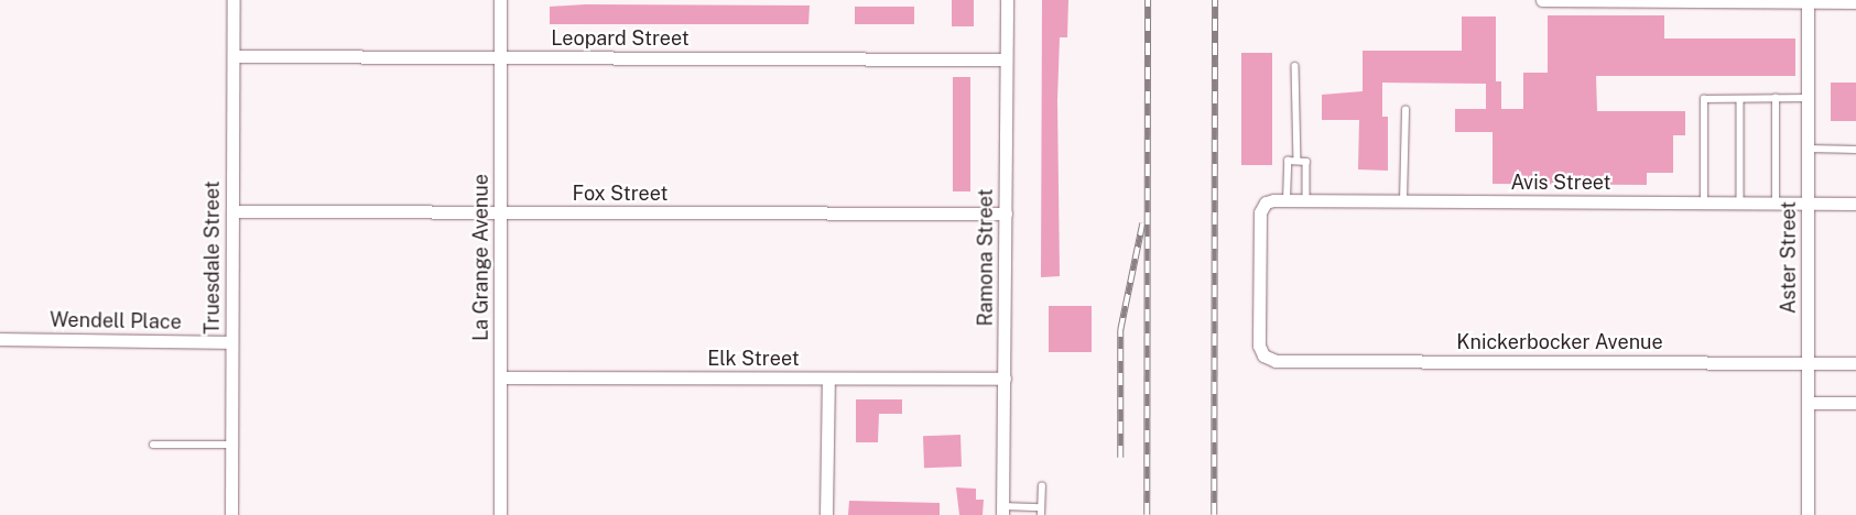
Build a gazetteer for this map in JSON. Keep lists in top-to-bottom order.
{
  "streets": {
    "street": [
      "Leopard Street",
      "Avis Street",
      "Fox Street",
      "Truesdale Street",
      "La Grange Avenue",
      "Ramona Street",
      "Aster Street",
      "Wendell Place",
      "Knickerbocker Avenue",
      "Elk Street"
    ]
  },
  "crossings": [
    ["Leopard Street", "Truesdale Street"],
    ["Leopard Street", "La Grange Avenue"],
    ["Leopard Street", "Ramona Street"],
    ["Avis Street", "Aster Street"],
    ["Avis Street", "Knickerbocker Avenue"],
    ["Fox Street", "Truesdale Street"],
    ["Fox Street", "La Grange Avenue"],
    ["Fox Street", "Ramona Street"],
    ["Truesdale Street", "Wendell Place"],
    ["La Grange Avenue", "Elk Street"],
    ["Ramona Street", "Elk Street"],
    ["Aster Street", "Knickerbocker Avenue"]
  ]
}
